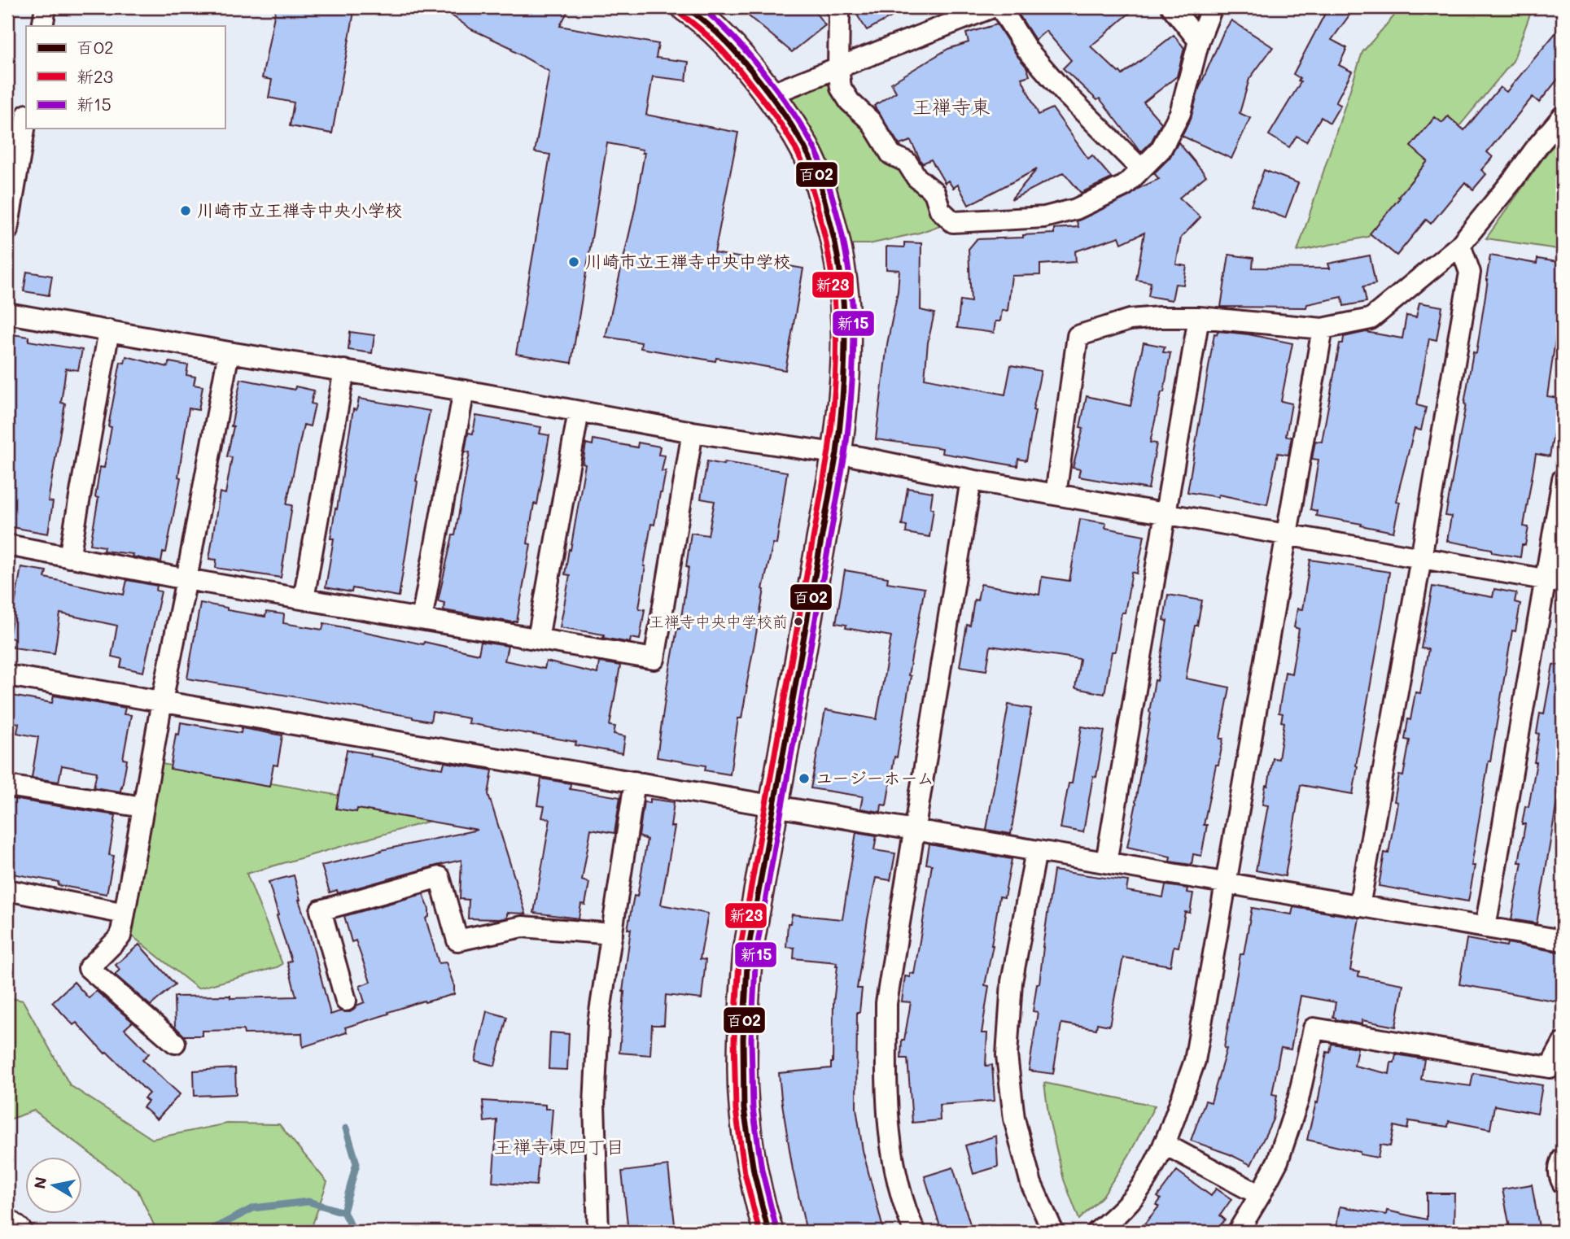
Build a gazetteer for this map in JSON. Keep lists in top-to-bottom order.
{
  "districts": ["王禅寺東", "王禅寺東四丁目"],
  "places": [
    "川崎市立王禅寺中央小学校",
    "川崎市立王禅寺中央中学校",
    "王禅寺中央中学校前",
    "ユージーホーム"
  ],
  "lines": ["transit line 百02", "transit line 新15", "transit line 新23"],
  "legend": ["百02", "新23", "新15"],
  "north": "left"
}
